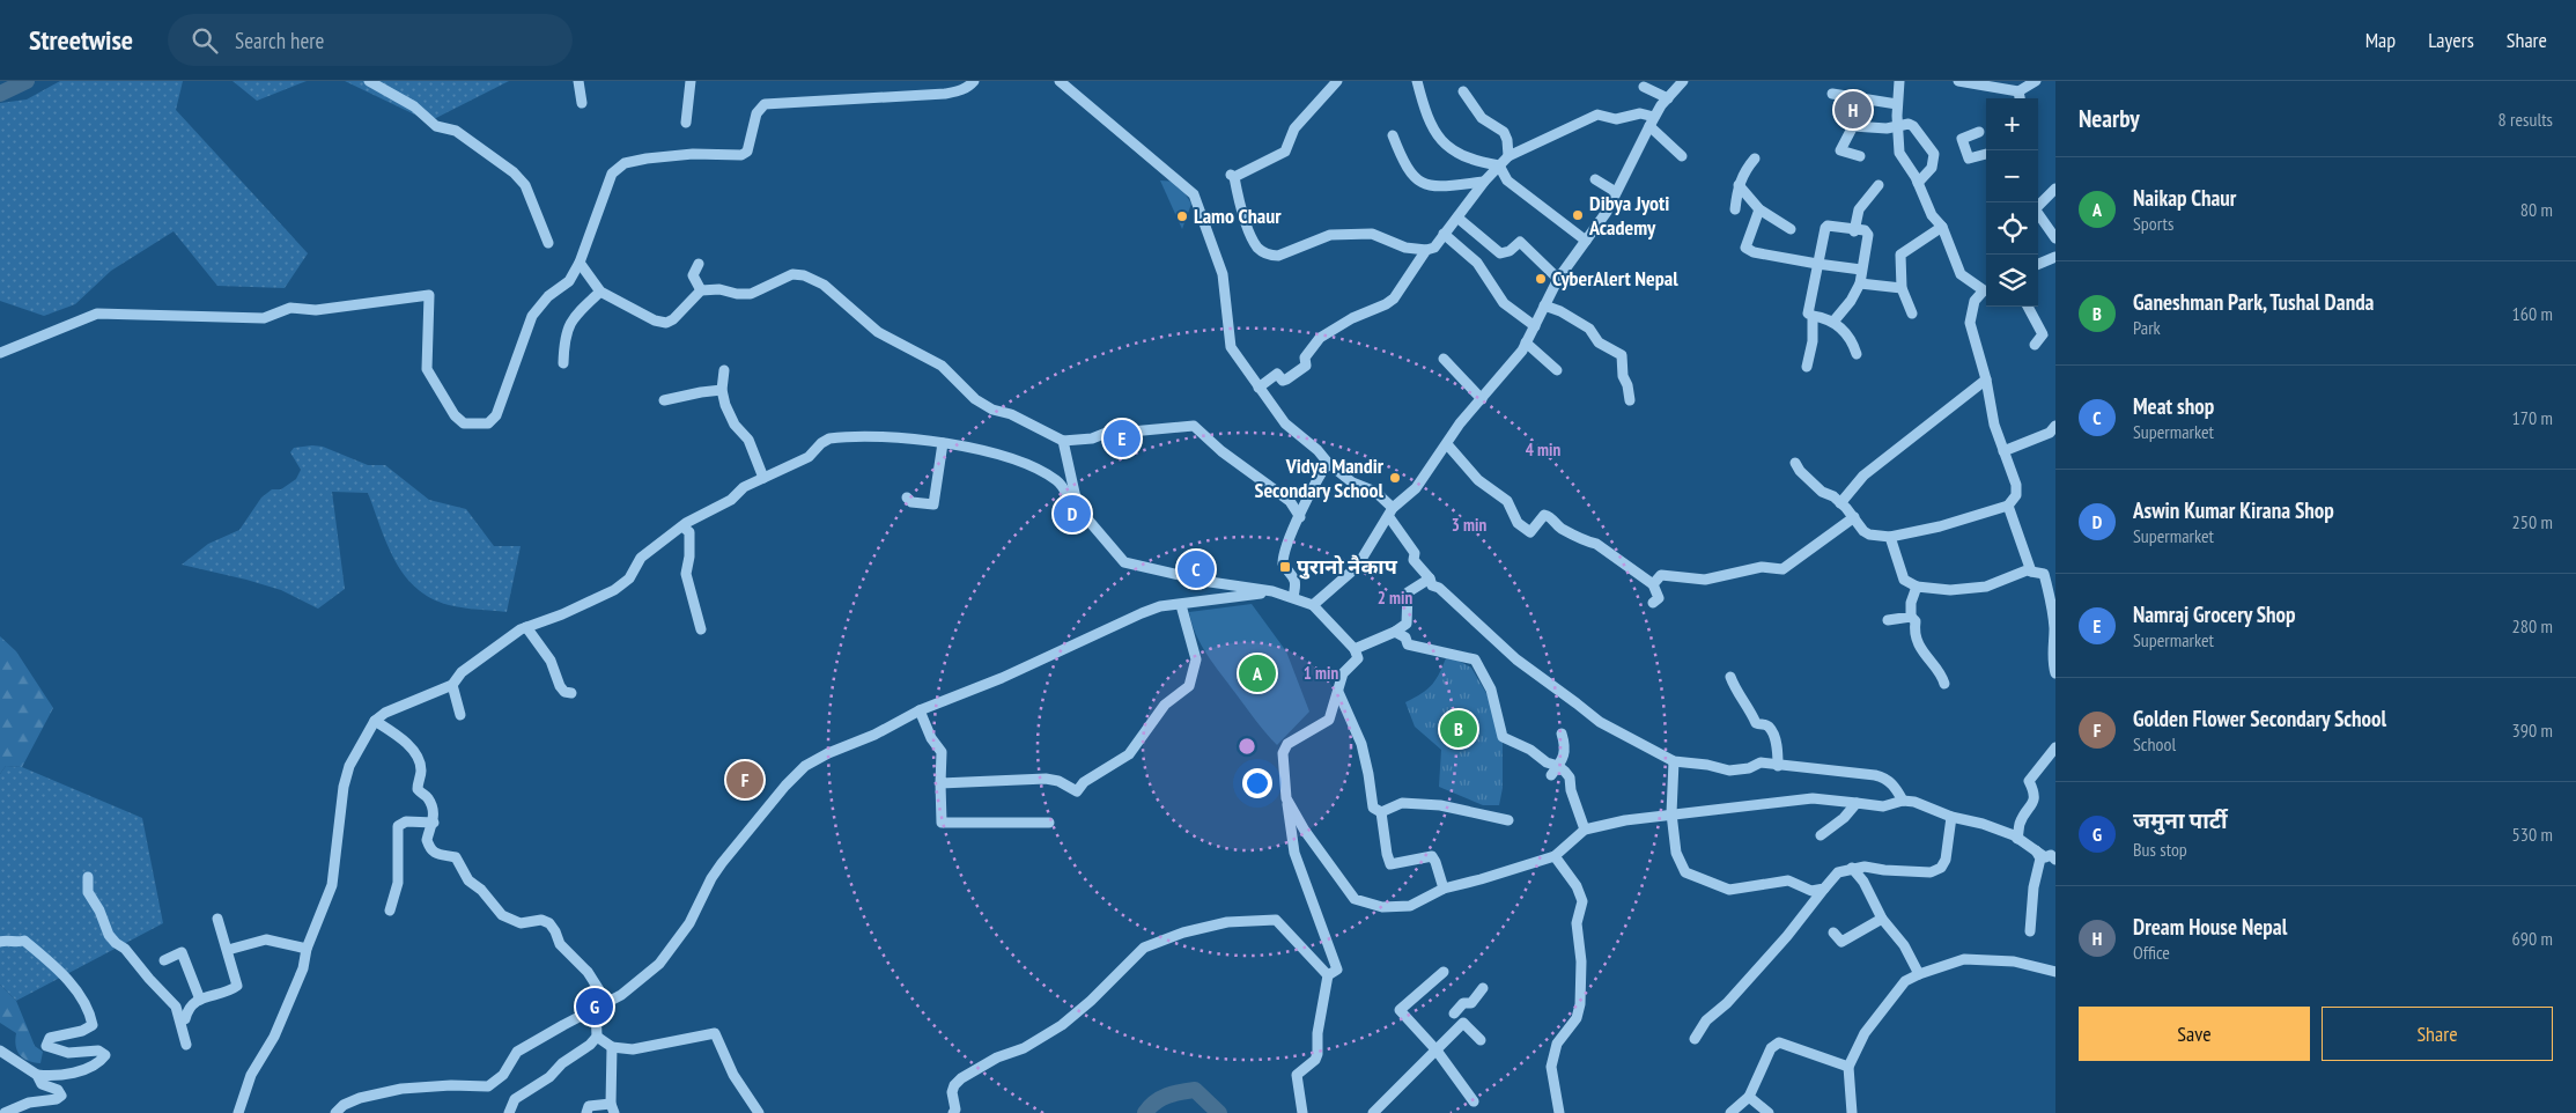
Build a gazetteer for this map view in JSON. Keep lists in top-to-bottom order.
{
  "places": {
    "other": [
      "Dibya Jyoti Academy",
      "Lamo Chaur",
      "CyberAlert Nepal",
      "Vidya Mandir Secondary School"
    ],
    "transit": ["पुरानो नैकाप"]
  },
  "page": {
    "header": "Streetwise",
    "search": "Search here",
    "nav": ["Map", "Layers", "Share"],
    "heading": ["Nearby", "8 results"],
    "pins": [
      "H",
      "E",
      "D",
      "C",
      "A",
      "B",
      "F",
      "G"
    ],
    "map_buttons": ["+", "−"],
    "list": [
      {
        "mark": "A",
        "name": "Naikap Chaur",
        "note": "Sports",
        "value": "80 m"
      },
      {
        "mark": "B",
        "name": "Ganeshman Park, Tushal Danda",
        "note": "Park",
        "value": "160 m"
      },
      {
        "mark": "C",
        "name": "Meat shop",
        "note": "Supermarket",
        "value": "170 m"
      },
      {
        "mark": "D",
        "name": "Aswin Kumar Kirana Shop",
        "note": "Supermarket",
        "value": "250 m"
      },
      {
        "mark": "E",
        "name": "Namraj Grocery Shop",
        "note": "Supermarket",
        "value": "280 m"
      },
      {
        "mark": "F",
        "name": "Golden Flower Secondary School",
        "note": "School",
        "value": "390 m"
      },
      {
        "mark": "G",
        "name": "जमुना पार्टी",
        "note": "Bus stop",
        "value": "530 m"
      },
      {
        "mark": "H",
        "name": "Dream House Nepal",
        "note": "Office",
        "value": "690 m"
      }
    ],
    "buttons": ["Save", "Share"]
  },
  "rings": [
    "4 min",
    "3 min",
    "2 min",
    "1 min"
  ]
}
